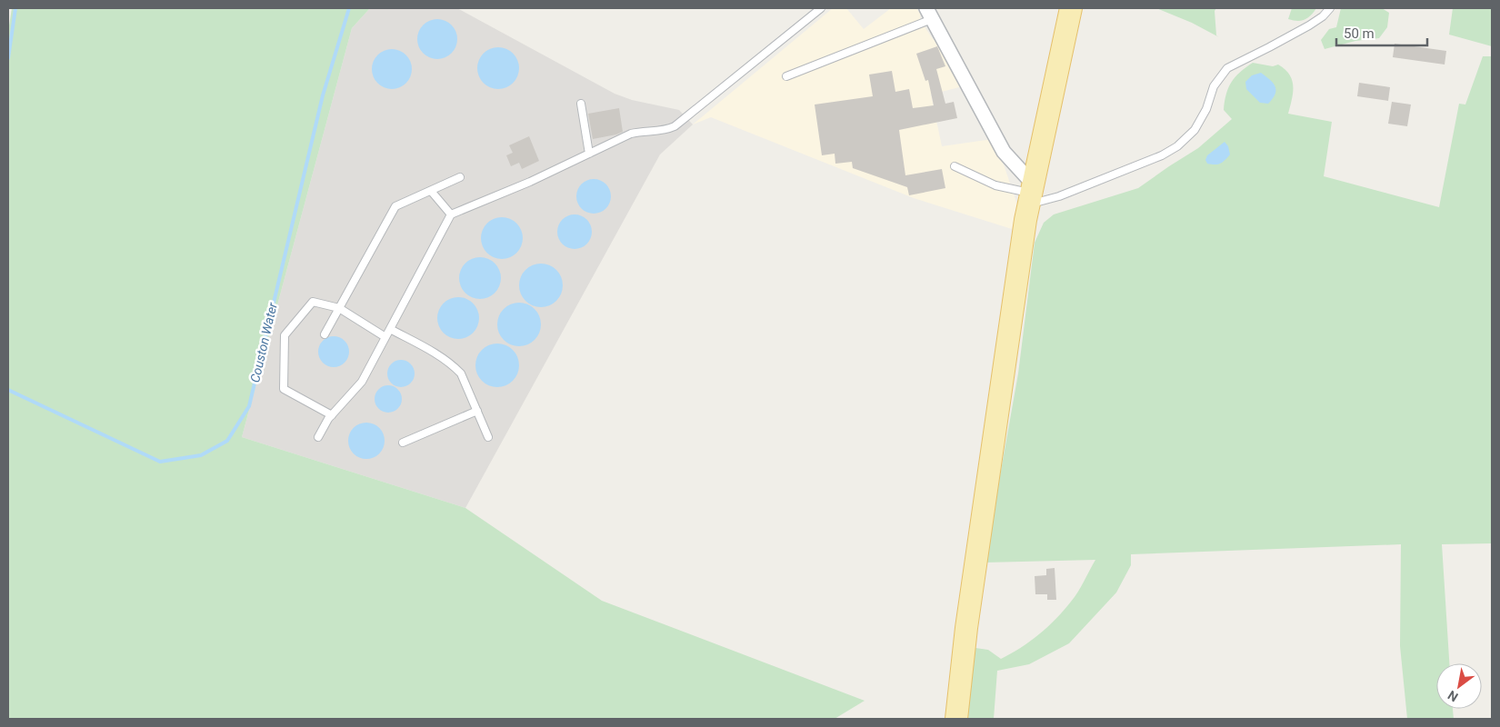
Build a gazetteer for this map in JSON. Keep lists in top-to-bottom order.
{
  "water": ["Couston Water"],
  "scale_bar": "50 m",
  "north": "bottom left"
}
